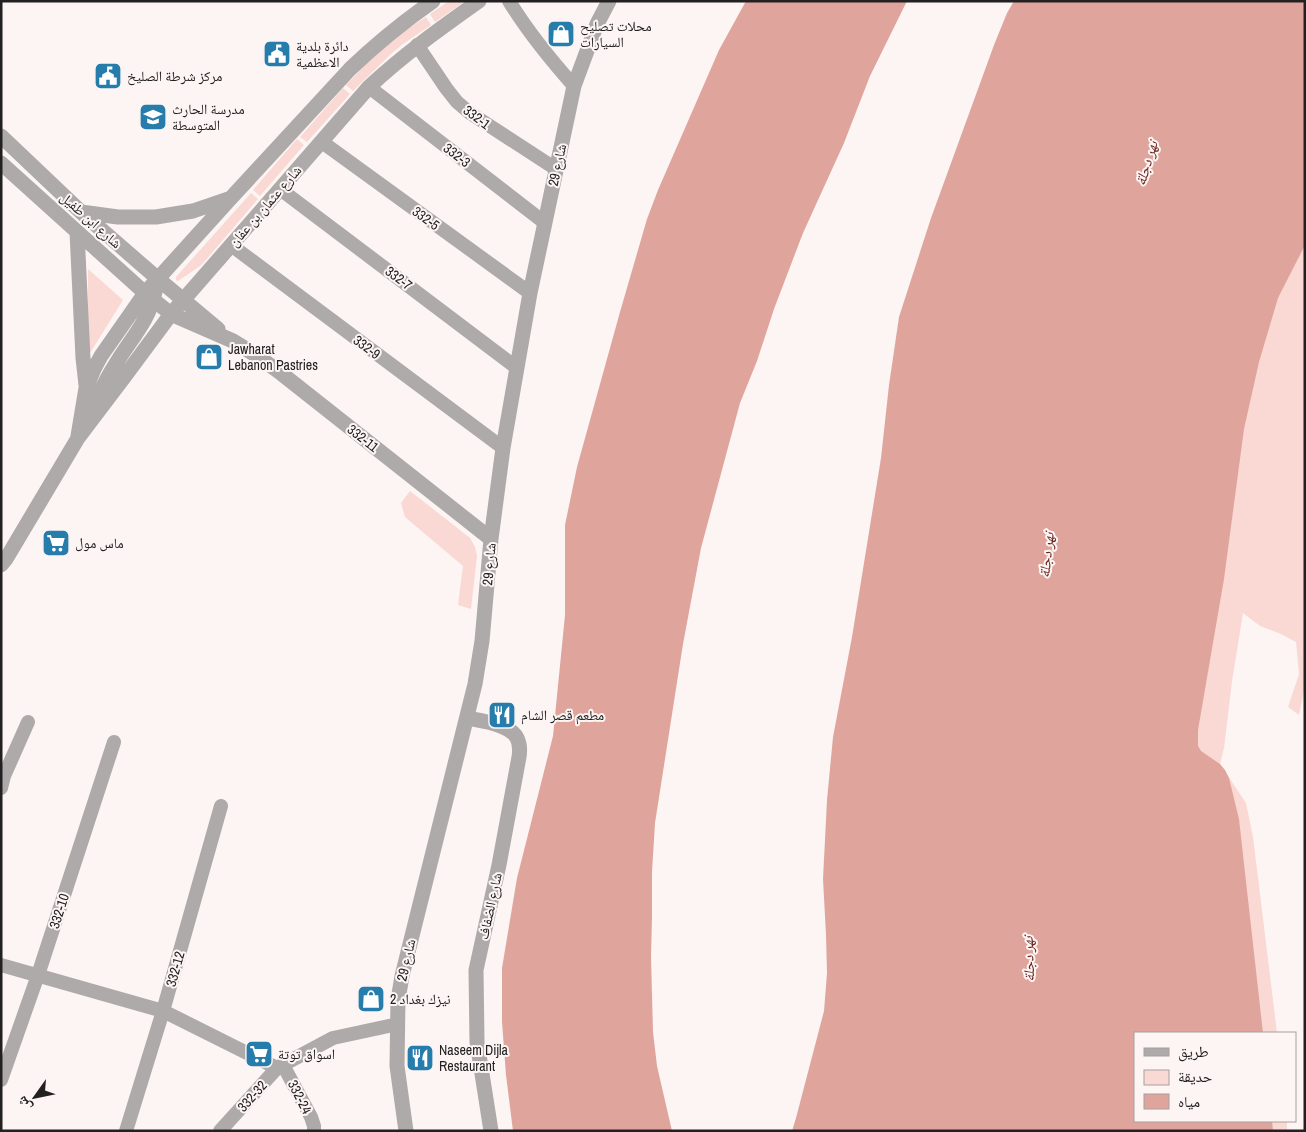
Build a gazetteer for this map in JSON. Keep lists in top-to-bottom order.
{
  "streets": {
    "street": [
      "332-1",
      "332-3",
      "شارع 29",
      "شارع عثمان بن عفان",
      "332-5",
      "شارع ابن طفيل",
      "332-7",
      "332-9",
      "332-11",
      "شارع الضفاف",
      "332-10",
      "332-12",
      "332-32",
      "332-24"
    ]
  },
  "crossings": [
    ["332-1", "شارع 29"],
    ["332-1", "شارع عثمان بن عفان"],
    ["332-3", "شارع 29"],
    ["332-3", "شارع عثمان بن عفان"],
    ["شارع 29", "332-5"],
    ["شارع 29", "332-7"],
    ["شارع 29", "332-9"],
    ["شارع 29", "332-11"],
    ["شارع 29", "شارع الضفاف"],
    ["شارع 29", "332-32"],
    ["شارع عثمان بن عفان", "332-5"],
    ["شارع عثمان بن عفان", "شارع ابن طفيل"],
    ["شارع عثمان بن عفان", "332-7"],
    ["شارع عثمان بن عفان", "332-9"],
    ["شارع عثمان بن عفان", "332-11"],
    ["شارع ابن طفيل", "332-11"],
    ["332-32", "332-24"]
  ],
  "water": ["نهر دجلة"],
  "places": {
    "shop": ["محلات تصليح السيارات", "Jawharat Lebanon Pastries", "نيزك بغداد 2"],
    "public building": ["دائرة بلدية الاعظمية", "مركز شرطة الصليخ"],
    "school or university": ["مدرسة الحارث المتوسطة"],
    "supermarket": ["ماس مول", "اسواق توتة"],
    "restaurant": ["مطعم قصر الشام", "Naseem Dijla Restaurant"]
  },
  "legend": ["طريق", "حديقة", "مياه"],
  "north": "bottom left"
}
